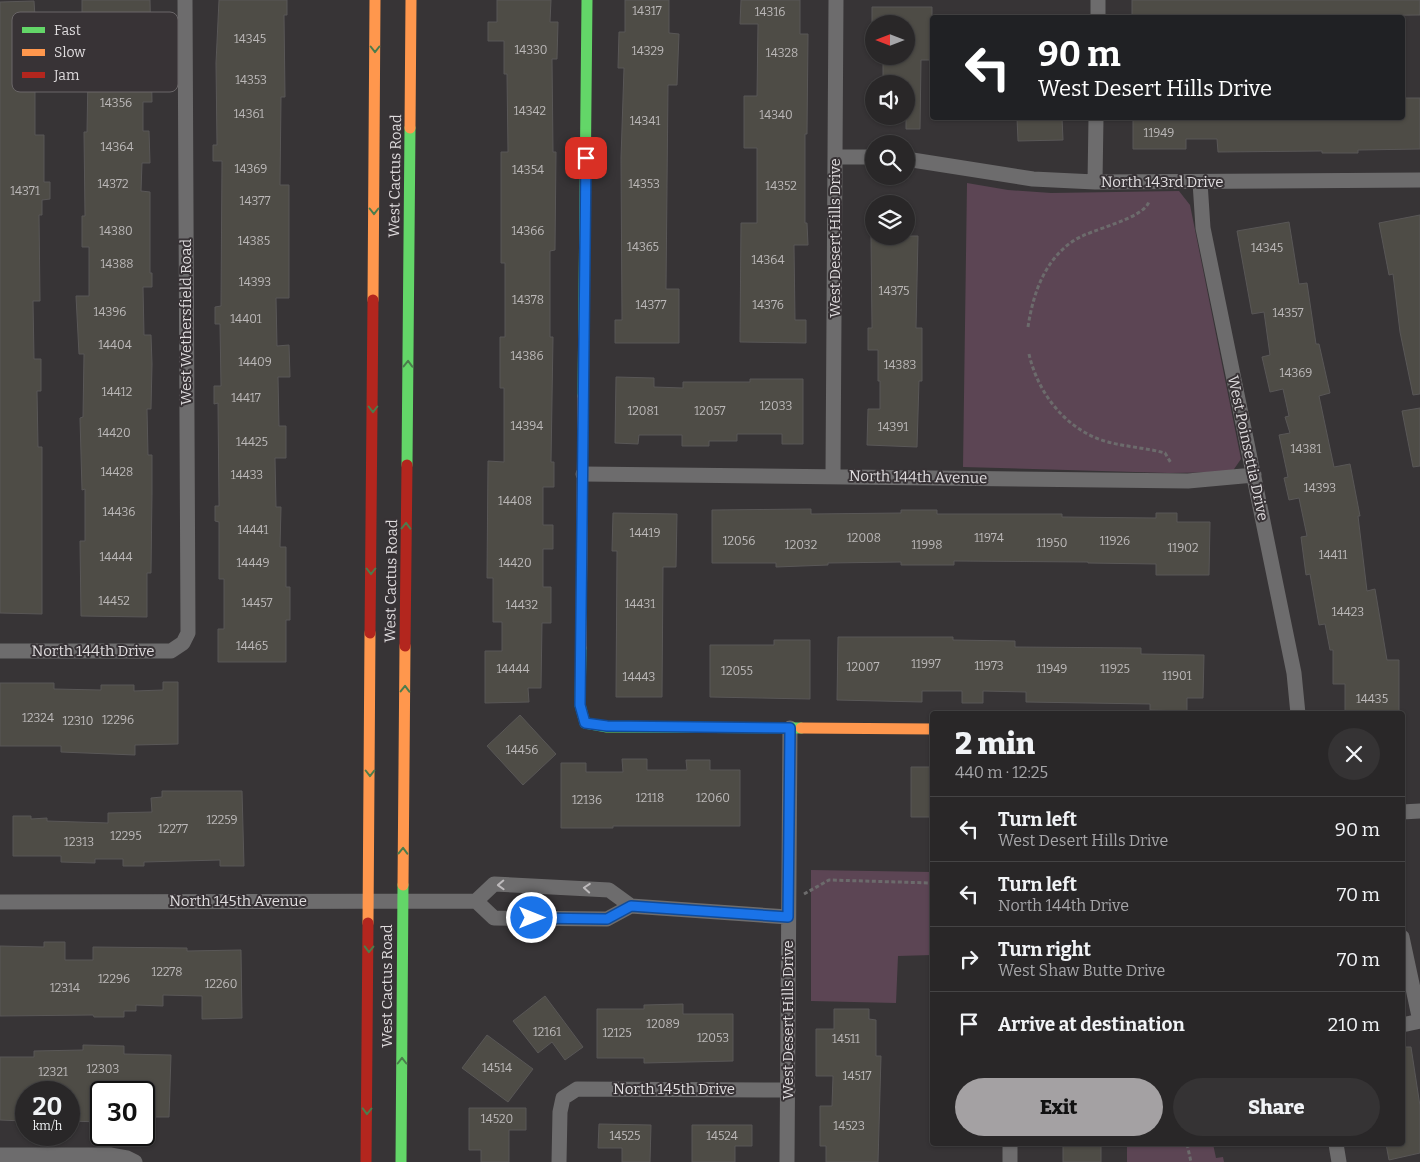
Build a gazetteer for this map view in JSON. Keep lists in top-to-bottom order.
{
  "streets": {
    "main road": ["West Cactus Road"],
    "street": [
      "North 143rd Drive",
      "West Desert Hills Drive",
      "West Wethersfield Road",
      "West Poinsettia Drive",
      "North 144th Avenue",
      "North 144th Drive",
      "North 145th Avenue",
      "North 145th Drive"
    ]
  },
  "crossings": [
    ["West Cactus Road", "North 145th Avenue"],
    ["North 143rd Drive", "West Poinsettia Drive"],
    ["West Desert Hills Drive", "North 144th Avenue"],
    ["West Desert Hills Drive", "North 145th Drive"],
    ["West Wethersfield Road", "North 144th Drive"],
    ["West Poinsettia Drive", "North 144th Avenue"]
  ],
  "house_numbers": [
    "14317",
    "14316",
    "14345",
    "14330",
    "14329",
    "14328",
    "14353",
    "14356",
    "14342",
    "14361",
    "14340",
    "14341",
    "11949",
    "14364",
    "14369",
    "14354",
    "14372",
    "14353",
    "14352",
    "14371",
    "14377",
    "14380",
    "14366",
    "14385",
    "14365",
    "14345",
    "14364",
    "14388",
    "14393",
    "14375",
    "14378",
    "14377",
    "14376",
    "14396",
    "14357",
    "14401",
    "14404",
    "14386",
    "14409",
    "14383",
    "14369",
    "14412",
    "14417",
    "12033",
    "12081",
    "12057",
    "14394",
    "14391",
    "14420",
    "14425",
    "14381",
    "14428",
    "14433",
    "14393",
    "14408",
    "14436",
    "14441",
    "14419",
    "12008",
    "11974",
    "12056",
    "11926",
    "11950",
    "12032",
    "11998",
    "11902",
    "14411",
    "14444",
    "14449",
    "14420",
    "14452",
    "14457",
    "14431",
    "14432",
    "14423",
    "14465",
    "11997",
    "11973",
    "12007",
    "14444",
    "11949",
    "11925",
    "12055",
    "11901",
    "14443",
    "14435",
    "12324",
    "12296",
    "12310",
    "14456",
    "12118",
    "12060",
    "12136",
    "12259",
    "12277",
    "12295",
    "12313",
    "12278",
    "12296",
    "12260",
    "12314",
    "12089",
    "12161",
    "12125",
    "12053",
    "14511",
    "14514",
    "12303",
    "12321",
    "14517",
    "14520",
    "14523",
    "14525",
    "14524"
  ],
  "legend": ["Fast", "Slow", "Jam"],
  "north": "left",
  "page": {
    "turn": ["90 m", "West Desert Hills Drive"],
    "heading": ["2 min", "440 m · 12:25"],
    "list": [
      {
        "name": "Turn left",
        "note": "West Desert Hills Drive",
        "value": "90 m"
      },
      {
        "name": "Turn left",
        "note": "North 144th Drive",
        "value": "70 m"
      },
      {
        "name": "Turn right",
        "note": "West Shaw Butte Drive",
        "value": "70 m"
      },
      {
        "name": "Arrive at destination",
        "value": "210 m"
      }
    ],
    "buttons": ["Exit", "Share"],
    "speed": "20 km/h",
    "limit": "30"
  }
}
